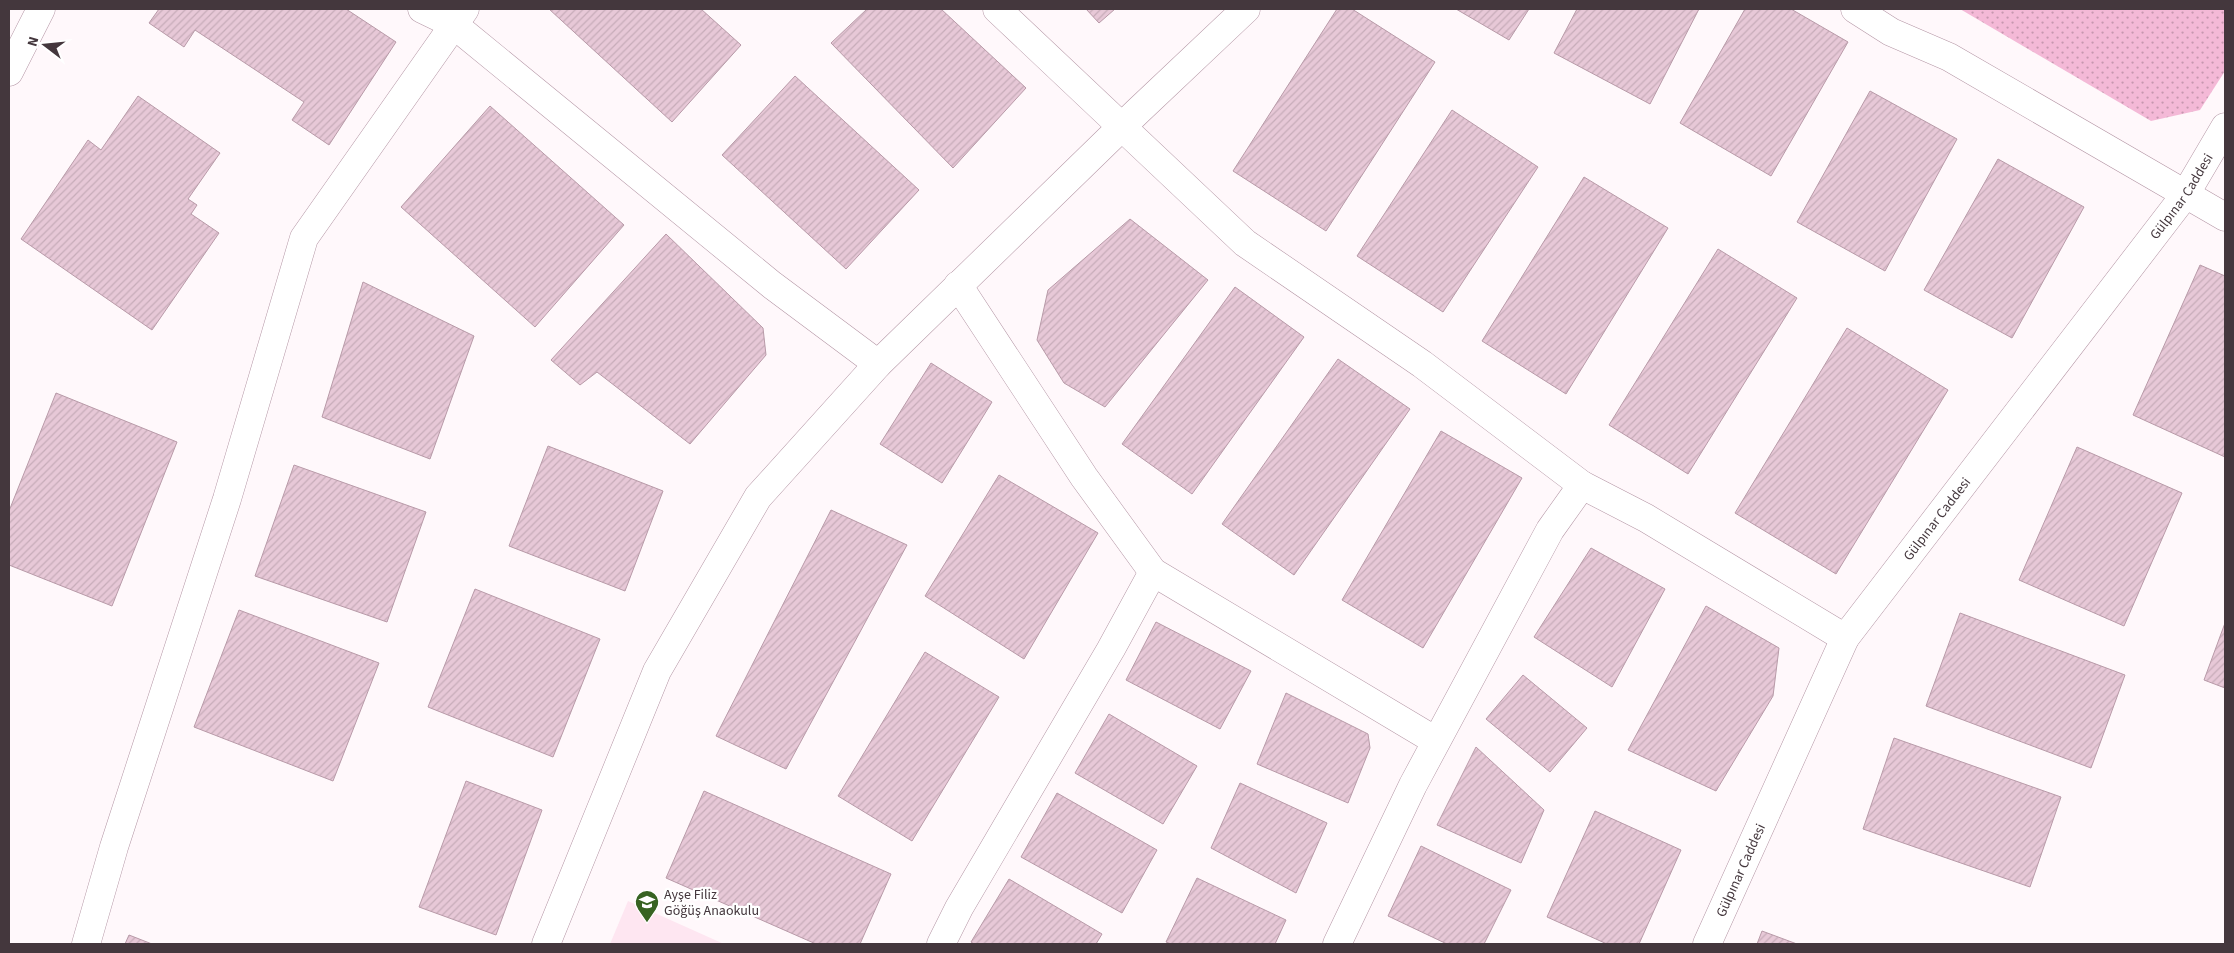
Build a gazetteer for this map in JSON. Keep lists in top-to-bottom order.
{
  "streets": {
    "street": ["Gülpınar Caddesi"]
  },
  "places": {
    "school or university": ["Ayşe Filiz Göğüş Anaokulu"]
  },
  "north": "left"
}
